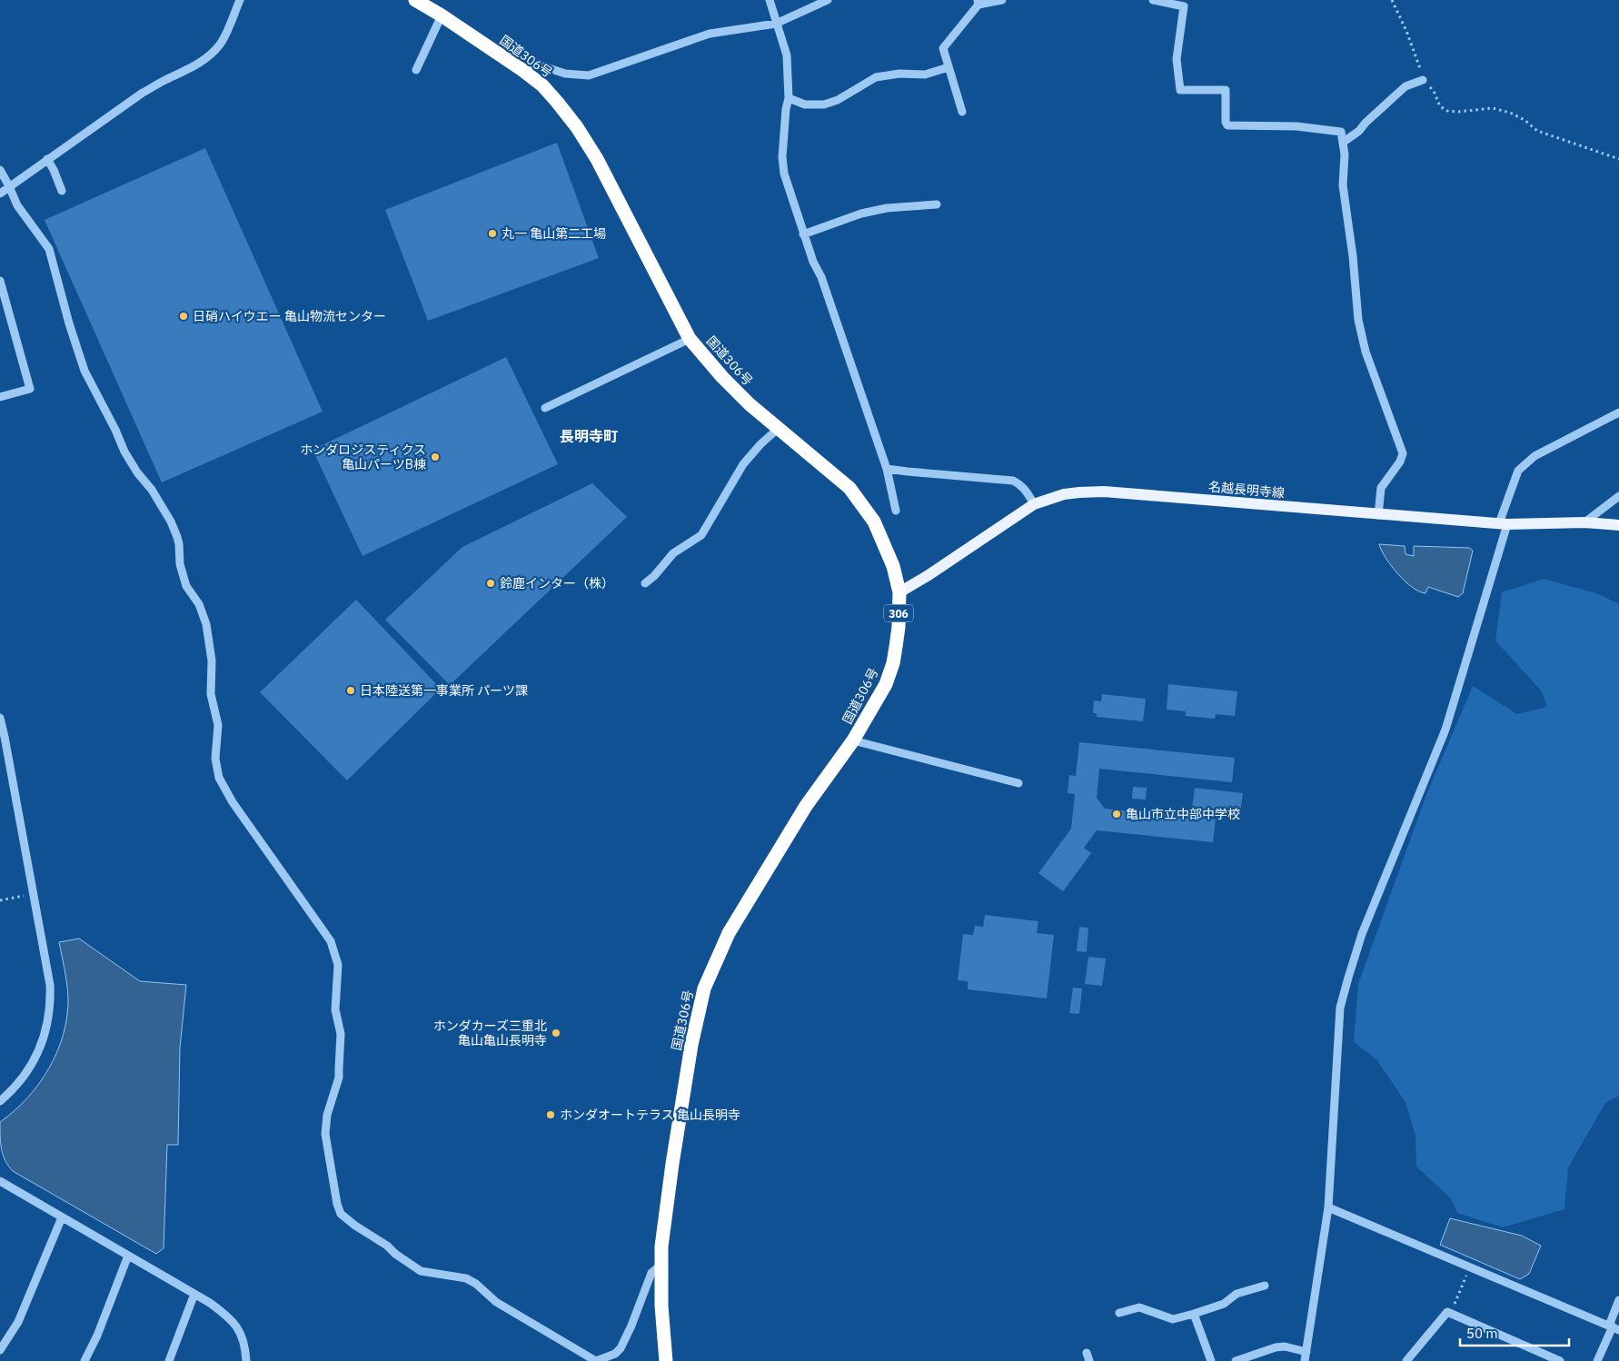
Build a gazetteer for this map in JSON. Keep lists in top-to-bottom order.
{
  "streets": {
    "highway": ["国道306号", "306"],
    "main road": ["名越長明寺線"]
  },
  "crossings": [
    ["国道306号", "名越長明寺線"]
  ],
  "districts": ["長明寺町"],
  "places": [
    "丸一 亀山第二工場",
    "日硝ハイウエー 亀山物流センター",
    "ホンダロジスティクス 亀山パーツB棟",
    "鈴鹿インター（株）",
    "日本陸送第一事業所 パーツ課",
    "亀山市立中部中学校",
    "ホンダカーズ三重北 亀山亀山長明寺",
    "ホンダオートテラス 亀山長明寺"
  ],
  "scale_bar": "50 m"
}
